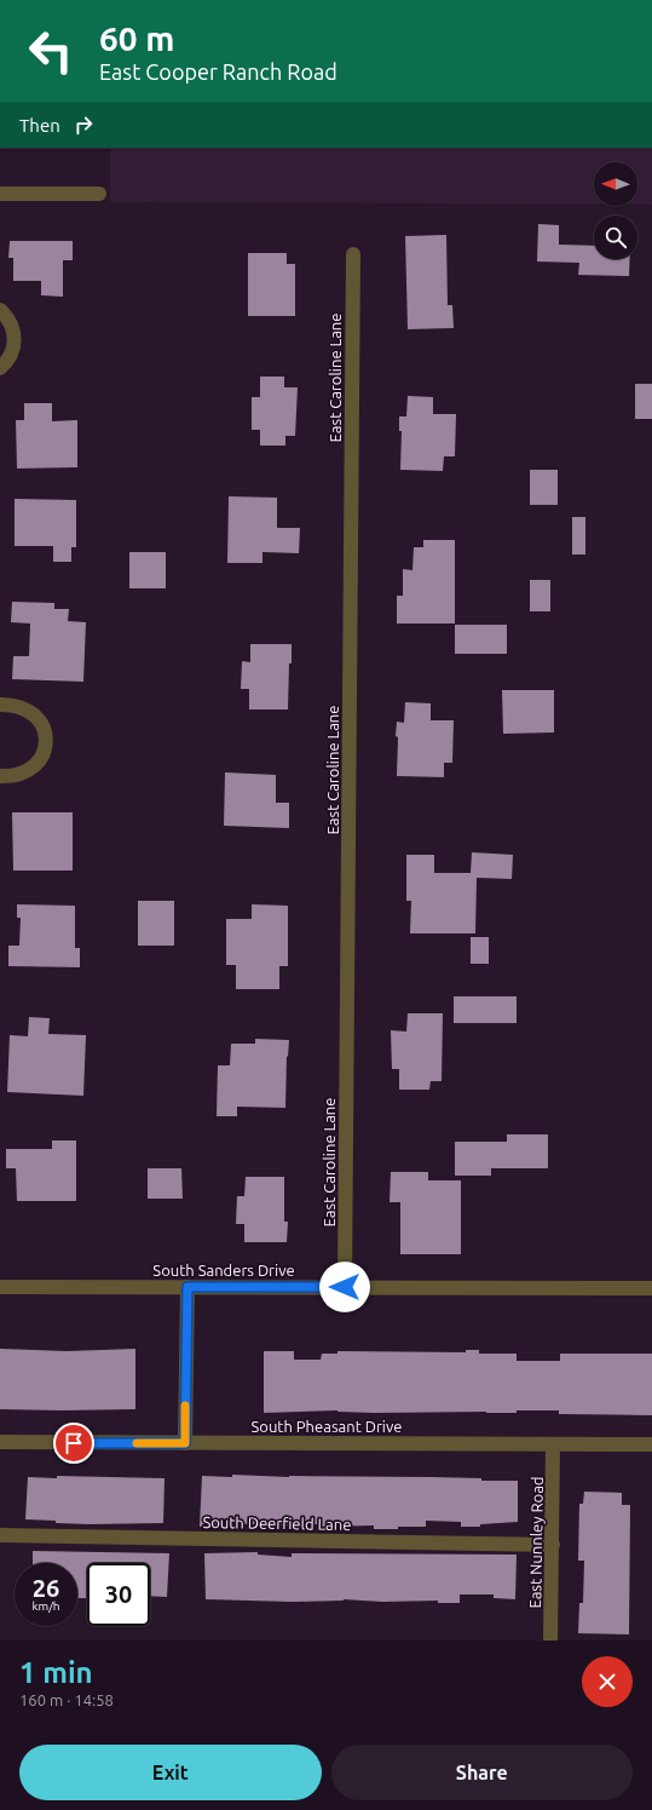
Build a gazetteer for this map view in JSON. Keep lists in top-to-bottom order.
{
  "streets": {
    "street": [
      "East Caroline Lane",
      "South Sanders Drive",
      "South Pheasant Drive",
      "South Deerfield Lane",
      "East Nunnley Road"
    ]
  },
  "crossings": [
    ["East Caroline Lane", "South Sanders Drive"],
    ["South Pheasant Drive", "East Nunnley Road"],
    ["South Deerfield Lane", "East Nunnley Road"]
  ],
  "north": "left",
  "page": {
    "turn": ["60 m", "East Cooper Ranch Road"],
    "then": "Then",
    "speed": "26 km/h",
    "limit": "30",
    "heading": ["1 min", "160 m · 14:58"],
    "buttons": ["Exit", "Share"]
  }
}
